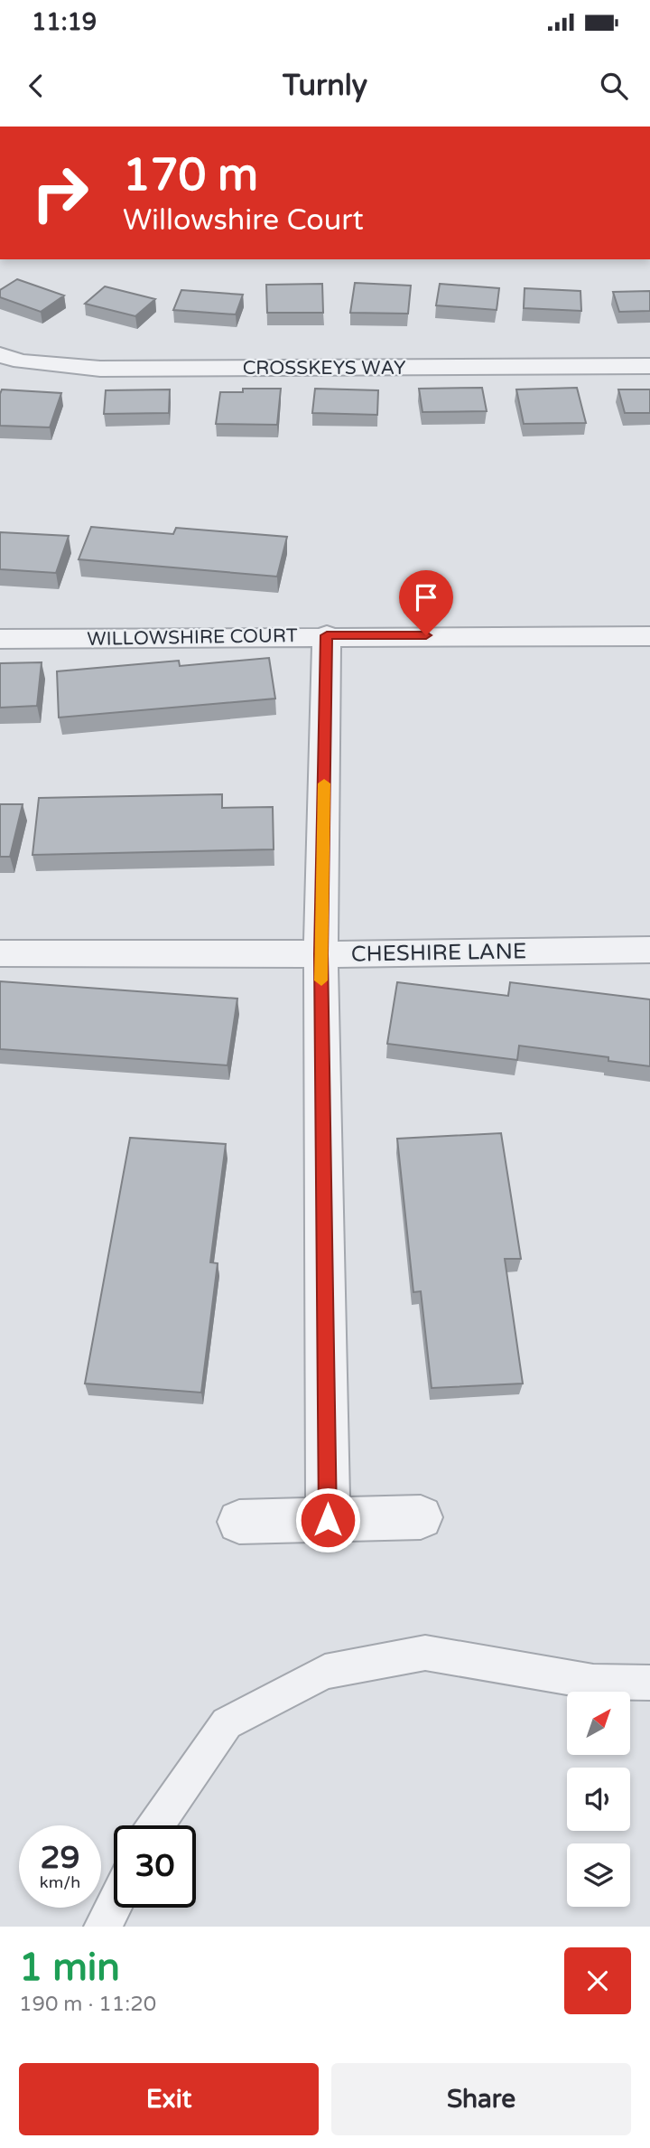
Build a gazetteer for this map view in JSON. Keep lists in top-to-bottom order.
{
  "streets": {
    "street": ["CROSSKEYS WAY", "WILLOWSHIRE COURT", "CHESHIRE LANE"]
  },
  "north": "top right",
  "page": {
    "status": "11:19",
    "header": "Turnly",
    "turn": ["170 m", "Willowshire Court"],
    "speed": "29 km/h",
    "limit": "30",
    "heading": ["1 min", "190 m · 11:20"],
    "buttons": ["Exit", "Share"]
  }
}
